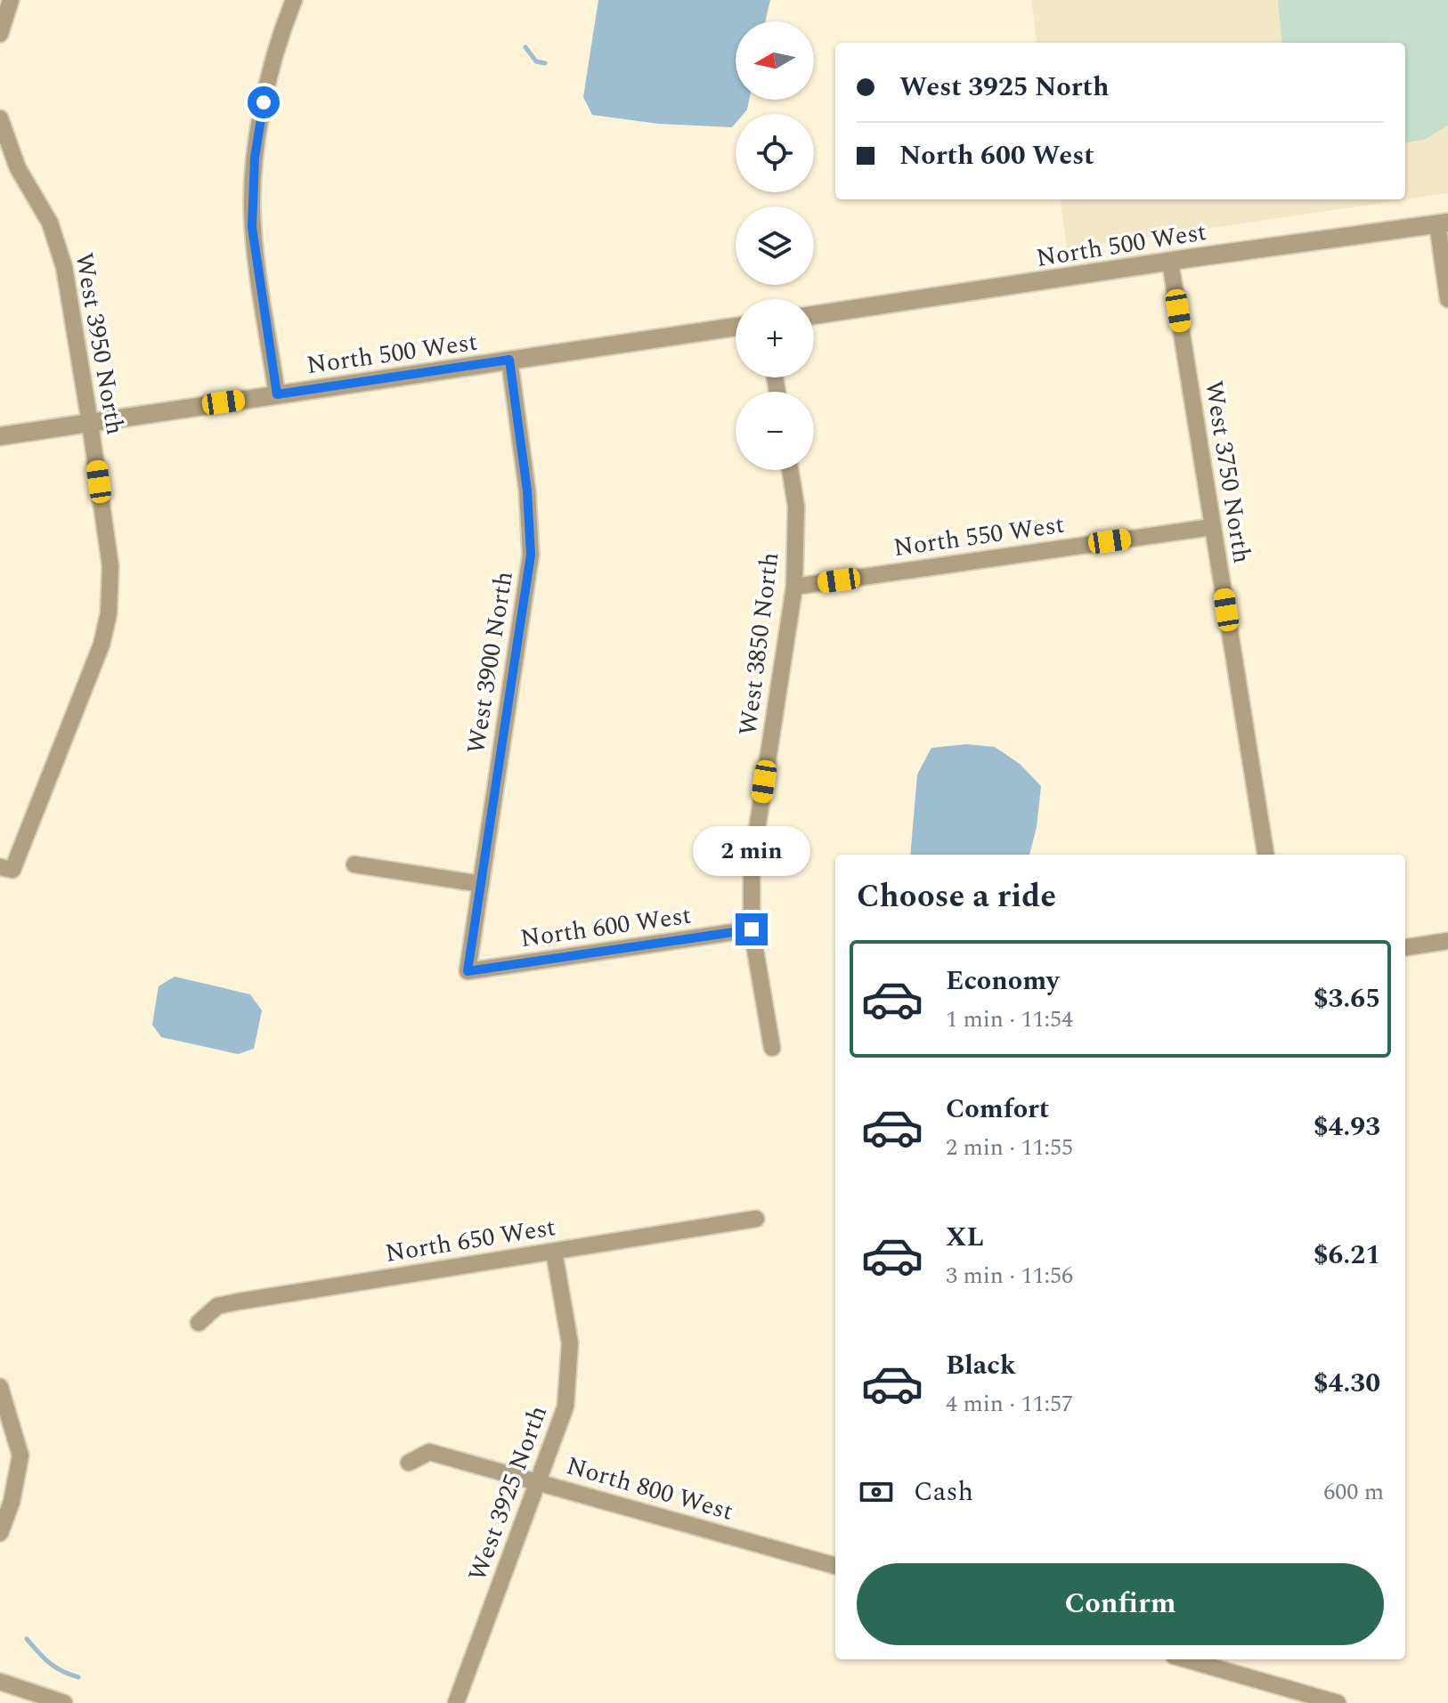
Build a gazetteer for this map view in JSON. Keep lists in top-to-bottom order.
{
  "streets": {
    "street": [
      "North 500 West",
      "West 3950 North",
      "West 3750 North",
      "North 550 West",
      "West 3850 North",
      "West 3900 North",
      "North 600 West",
      "North 650 West",
      "North 800 West",
      "West 3925 North"
    ]
  },
  "crossings": [
    ["North 500 West", "West 3950 North"],
    ["North 500 West", "West 3750 North"],
    ["North 500 West", "West 3900 North"],
    ["West 3750 North", "North 550 West"],
    ["North 550 West", "West 3850 North"],
    ["West 3850 North", "North 600 West"],
    ["West 3900 North", "North 600 West"],
    ["North 650 West", "West 3925 North"],
    ["North 800 West", "West 3925 North"]
  ],
  "north": "left",
  "page": {
    "map_buttons": ["+", "−"],
    "banner": ["West 3925 North", "North 600 West"],
    "bubble": "2 min",
    "heading": "Choose a ride",
    "list": [
      {
        "name": "Economy",
        "note": "1 min · 11:54",
        "value": "$3.65"
      },
      {
        "name": "Comfort",
        "note": "2 min · 11:55",
        "value": "$4.93"
      },
      {
        "name": "XL",
        "note": "3 min · 11:56",
        "value": "$6.21"
      },
      {
        "name": "Black",
        "note": "4 min · 11:57",
        "value": "$4.30"
      }
    ],
    "pay": ["Cash", "600 m"],
    "buttons": "Confirm"
  }
}
